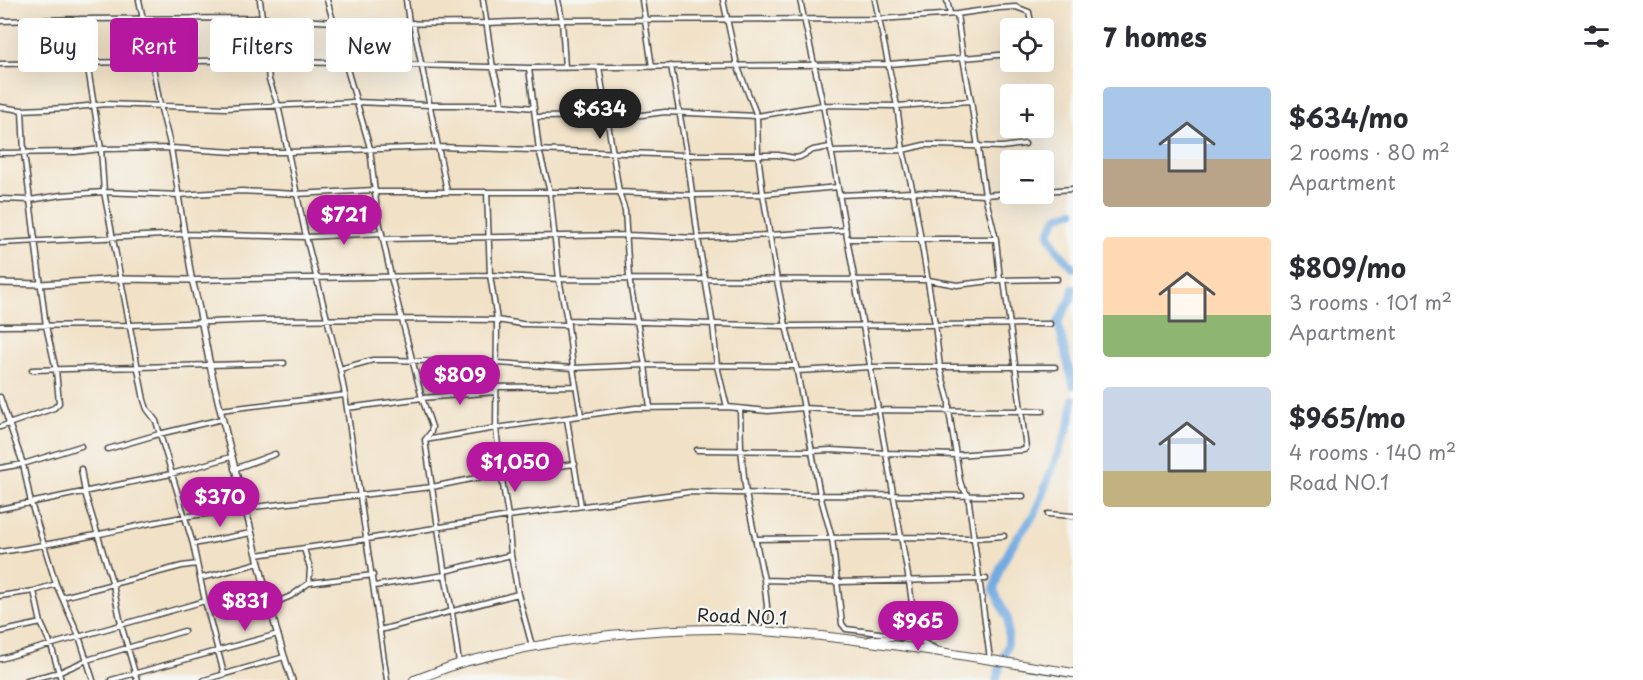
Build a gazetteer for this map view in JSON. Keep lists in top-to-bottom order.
{
  "streets": {
    "highway": ["Road NO.1"]
  },
  "page": {
    "heading": "7 homes",
    "map_buttons": ["+", "−"],
    "chip": [
      "Buy",
      "Rent",
      "Filters",
      "New"
    ],
    "list": [
      {
        "name": "$634/mo",
        "note": "2 rooms · 80 m² · Apartment"
      },
      {
        "name": "$809/mo",
        "note": "3 rooms · 101 m² · Apartment"
      },
      {
        "name": "$965/mo",
        "note": "4 rooms · 140 m² · Road NO.1"
      }
    ],
    "price": [
      "$634",
      "$721",
      "$809",
      "$1,050",
      "$370",
      "$831",
      "$965"
    ]
  }
}
